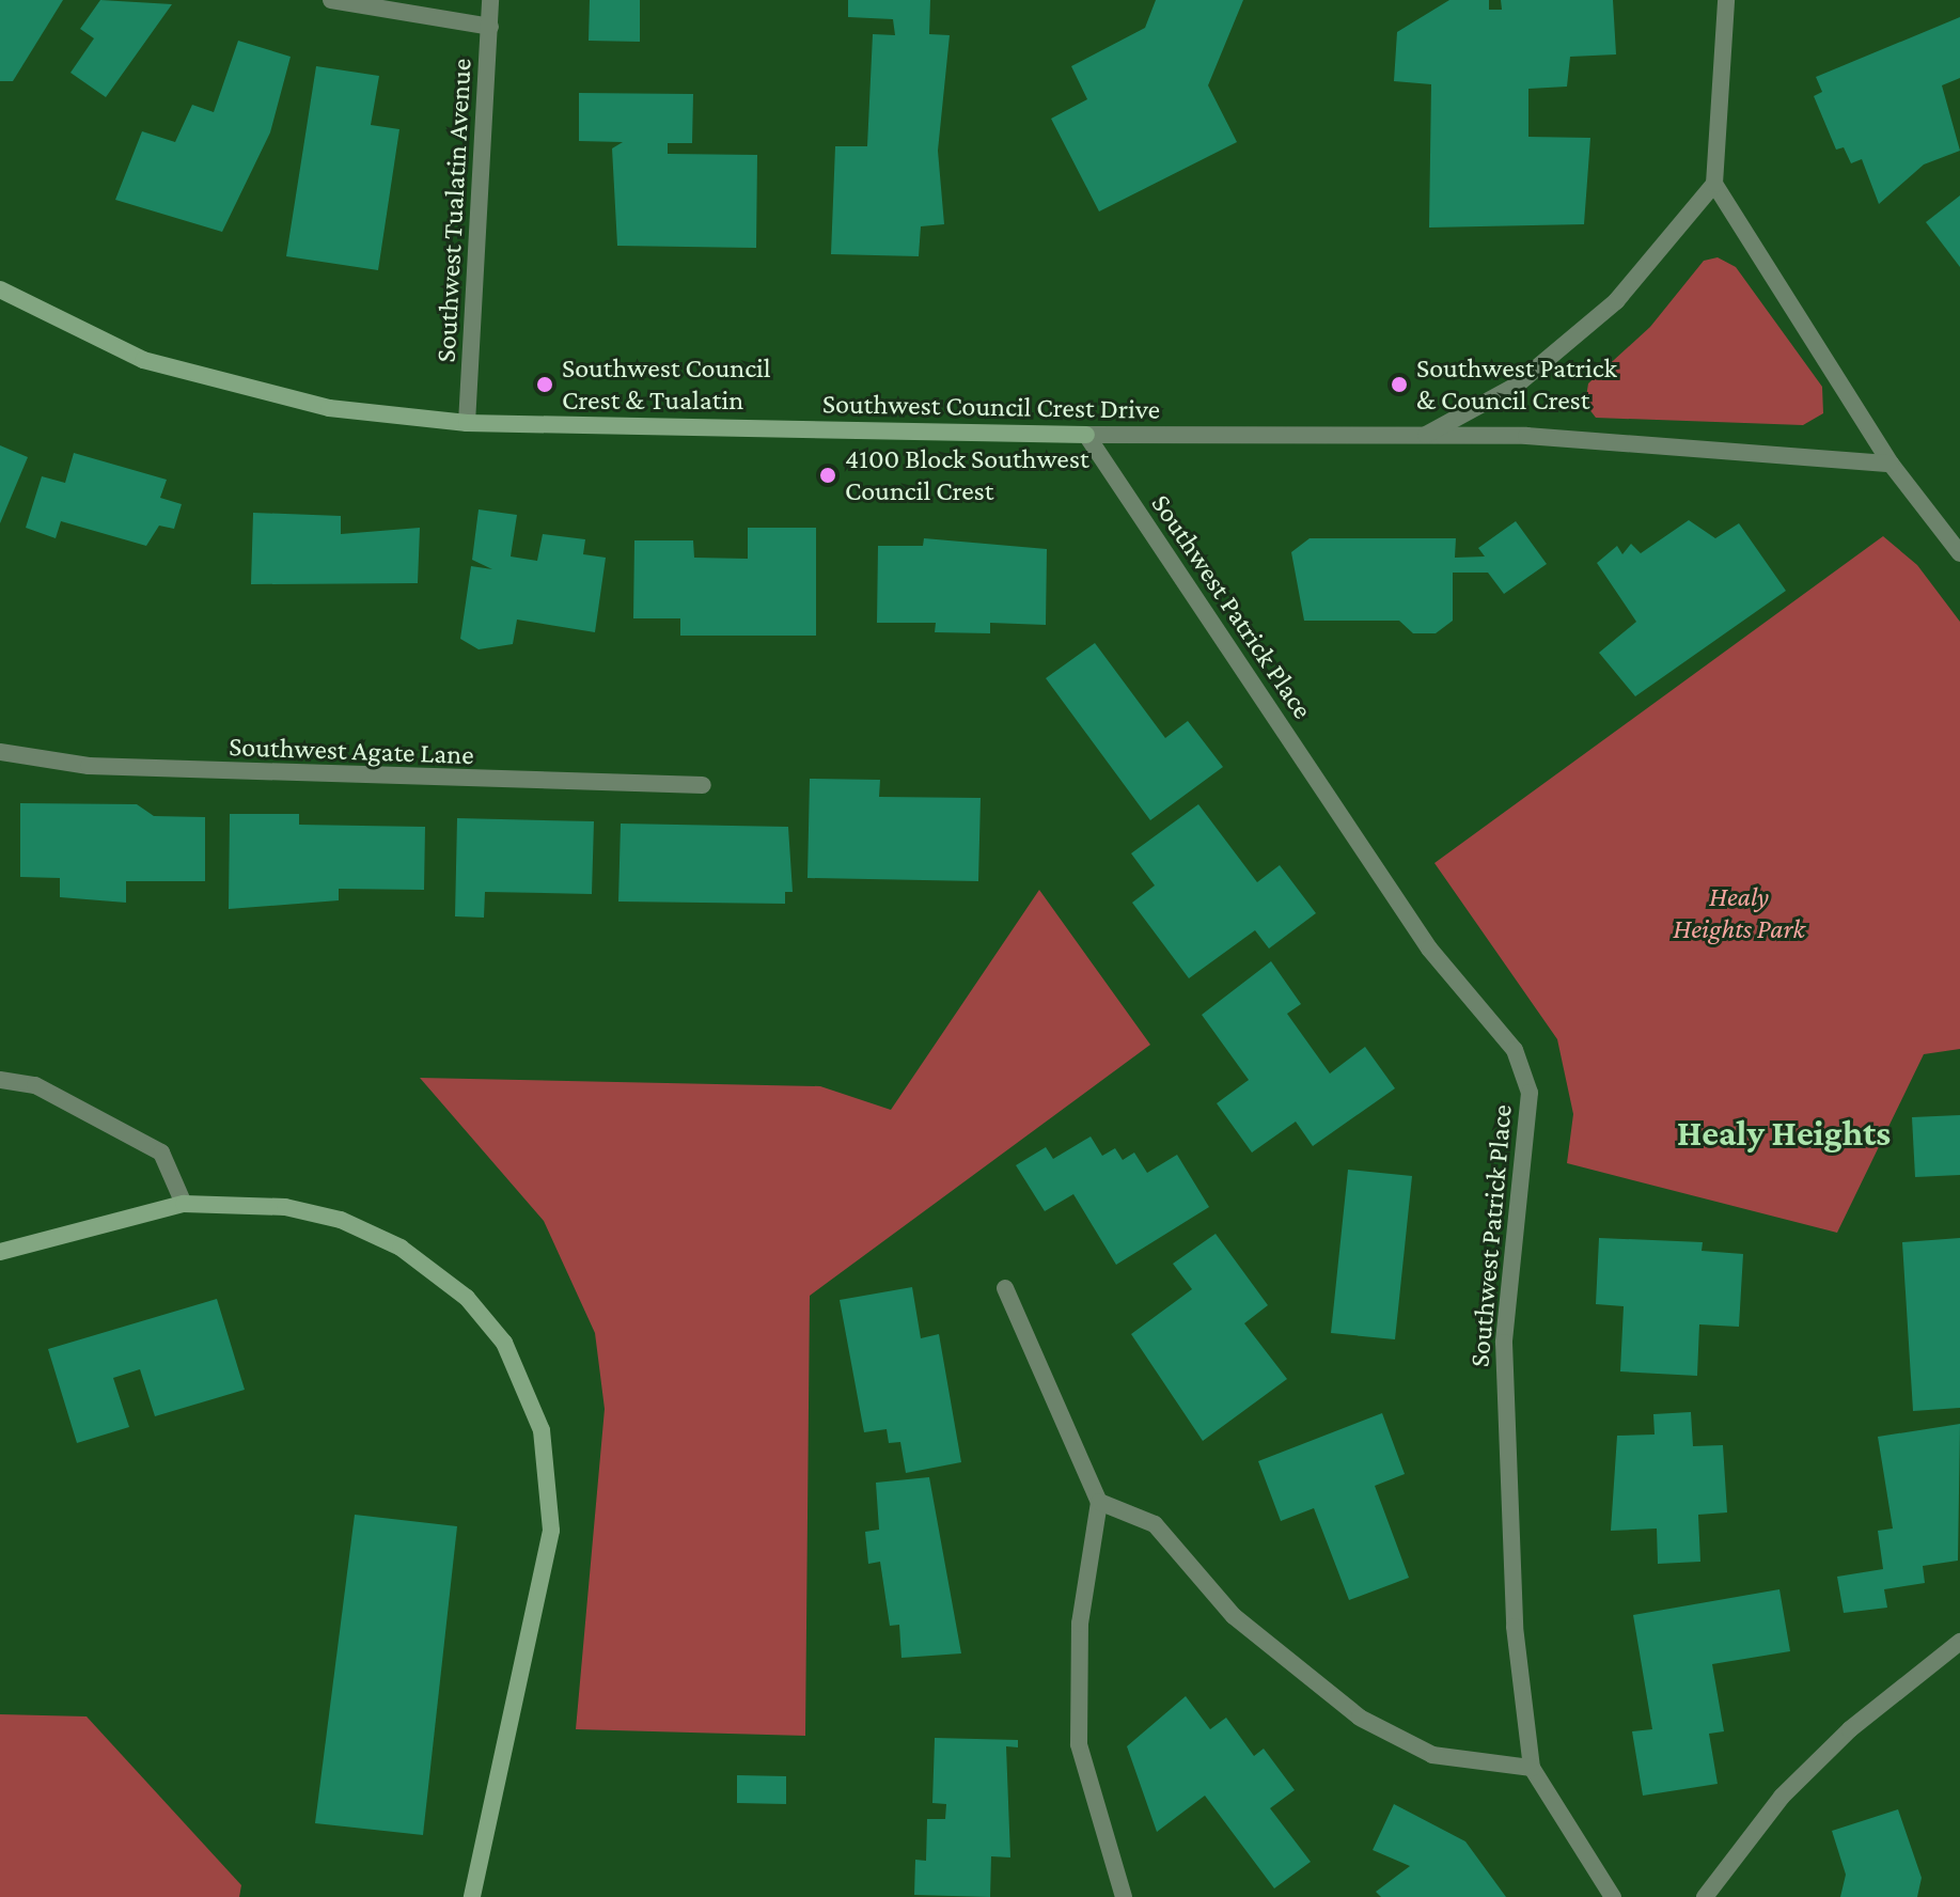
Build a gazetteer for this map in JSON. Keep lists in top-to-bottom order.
{
  "streets": {
    "street": [
      "Southwest Tualatin Avenue",
      "Southwest Council Crest Drive",
      "Southwest Patrick Place",
      "Southwest Agate Lane"
    ]
  },
  "crossings": [
    ["Southwest Tualatin Avenue", "Southwest Council Crest Drive"],
    ["Southwest Council Crest Drive", "Southwest Patrick Place"]
  ],
  "districts": ["Healy Heights"],
  "parks": ["Healy Heights Park"],
  "places": ["Southwest Council Crest & Tualatin", "Southwest Patrick & Council Crest", "4100 Block Southwest Council Crest"]
}
